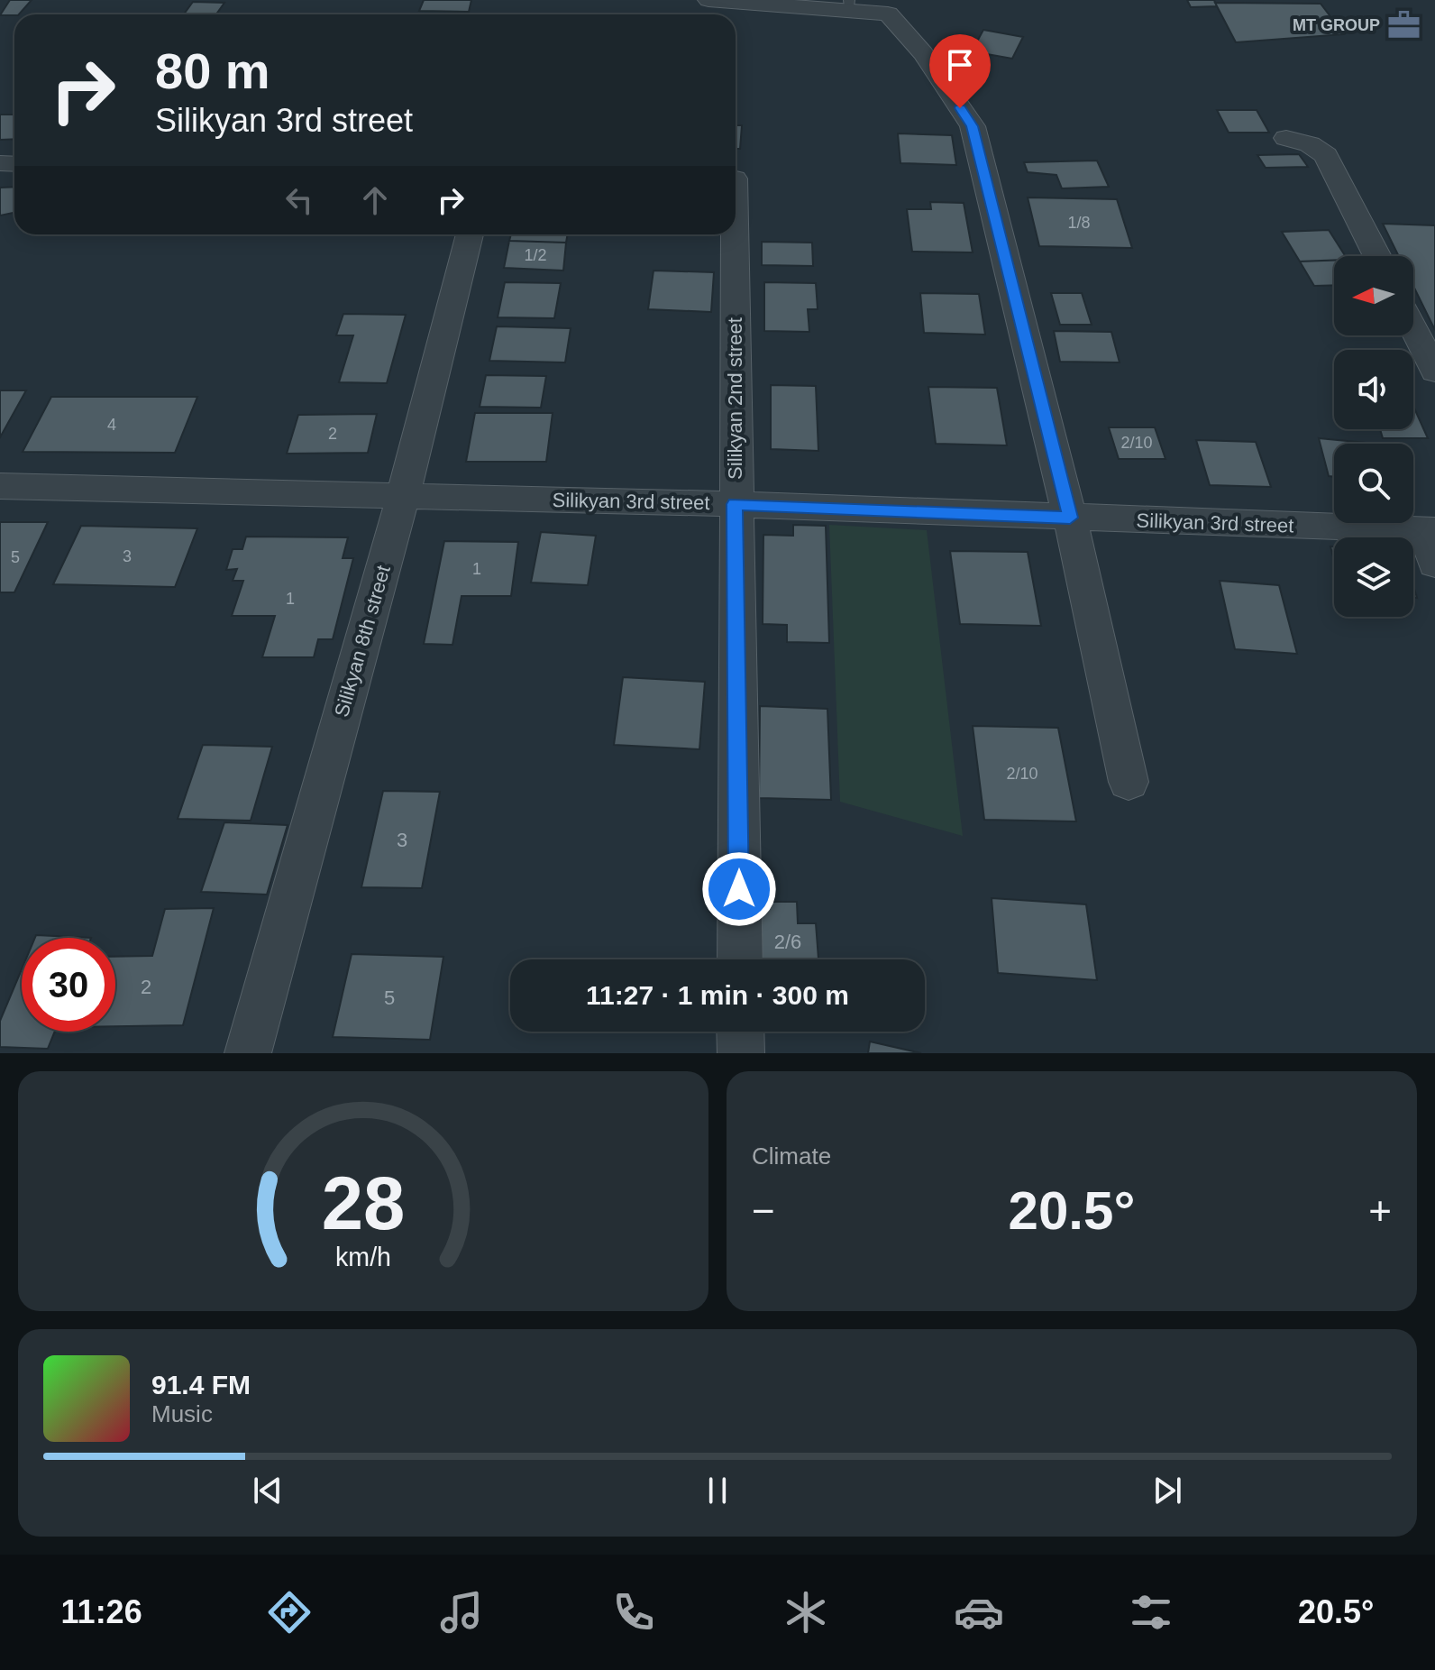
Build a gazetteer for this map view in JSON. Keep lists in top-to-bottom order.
{
  "streets": {
    "street": ["Silikyan 2nd street", "Silikyan 3rd street", "Silikyan 8th street"]
  },
  "crossings": [
    ["Silikyan 2nd street", "Silikyan 3rd street"],
    ["Silikyan 3rd street", "Silikyan 8th street"]
  ],
  "places": {
    "office": ["MT GROUP"]
  },
  "house_numbers": [
    "1/8",
    "1/2",
    "4",
    "2",
    "2/10",
    "3",
    "5",
    "1",
    "1",
    "2/10",
    "3",
    "2/6",
    "2",
    "5"
  ],
  "north": "left",
  "page": {
    "turn": ["80 m", "Silikyan 3rd street"],
    "limit": "30",
    "trip": "11:27 · 1 min · 300 m",
    "tile": "Climate",
    "heat": ["−", "20.5°", "+"],
    "song": ["91.4 FM", "Music"],
    "tabs": ["11:26", "20.5°"],
    "gauge": ["28", "km/h"]
  }
}
